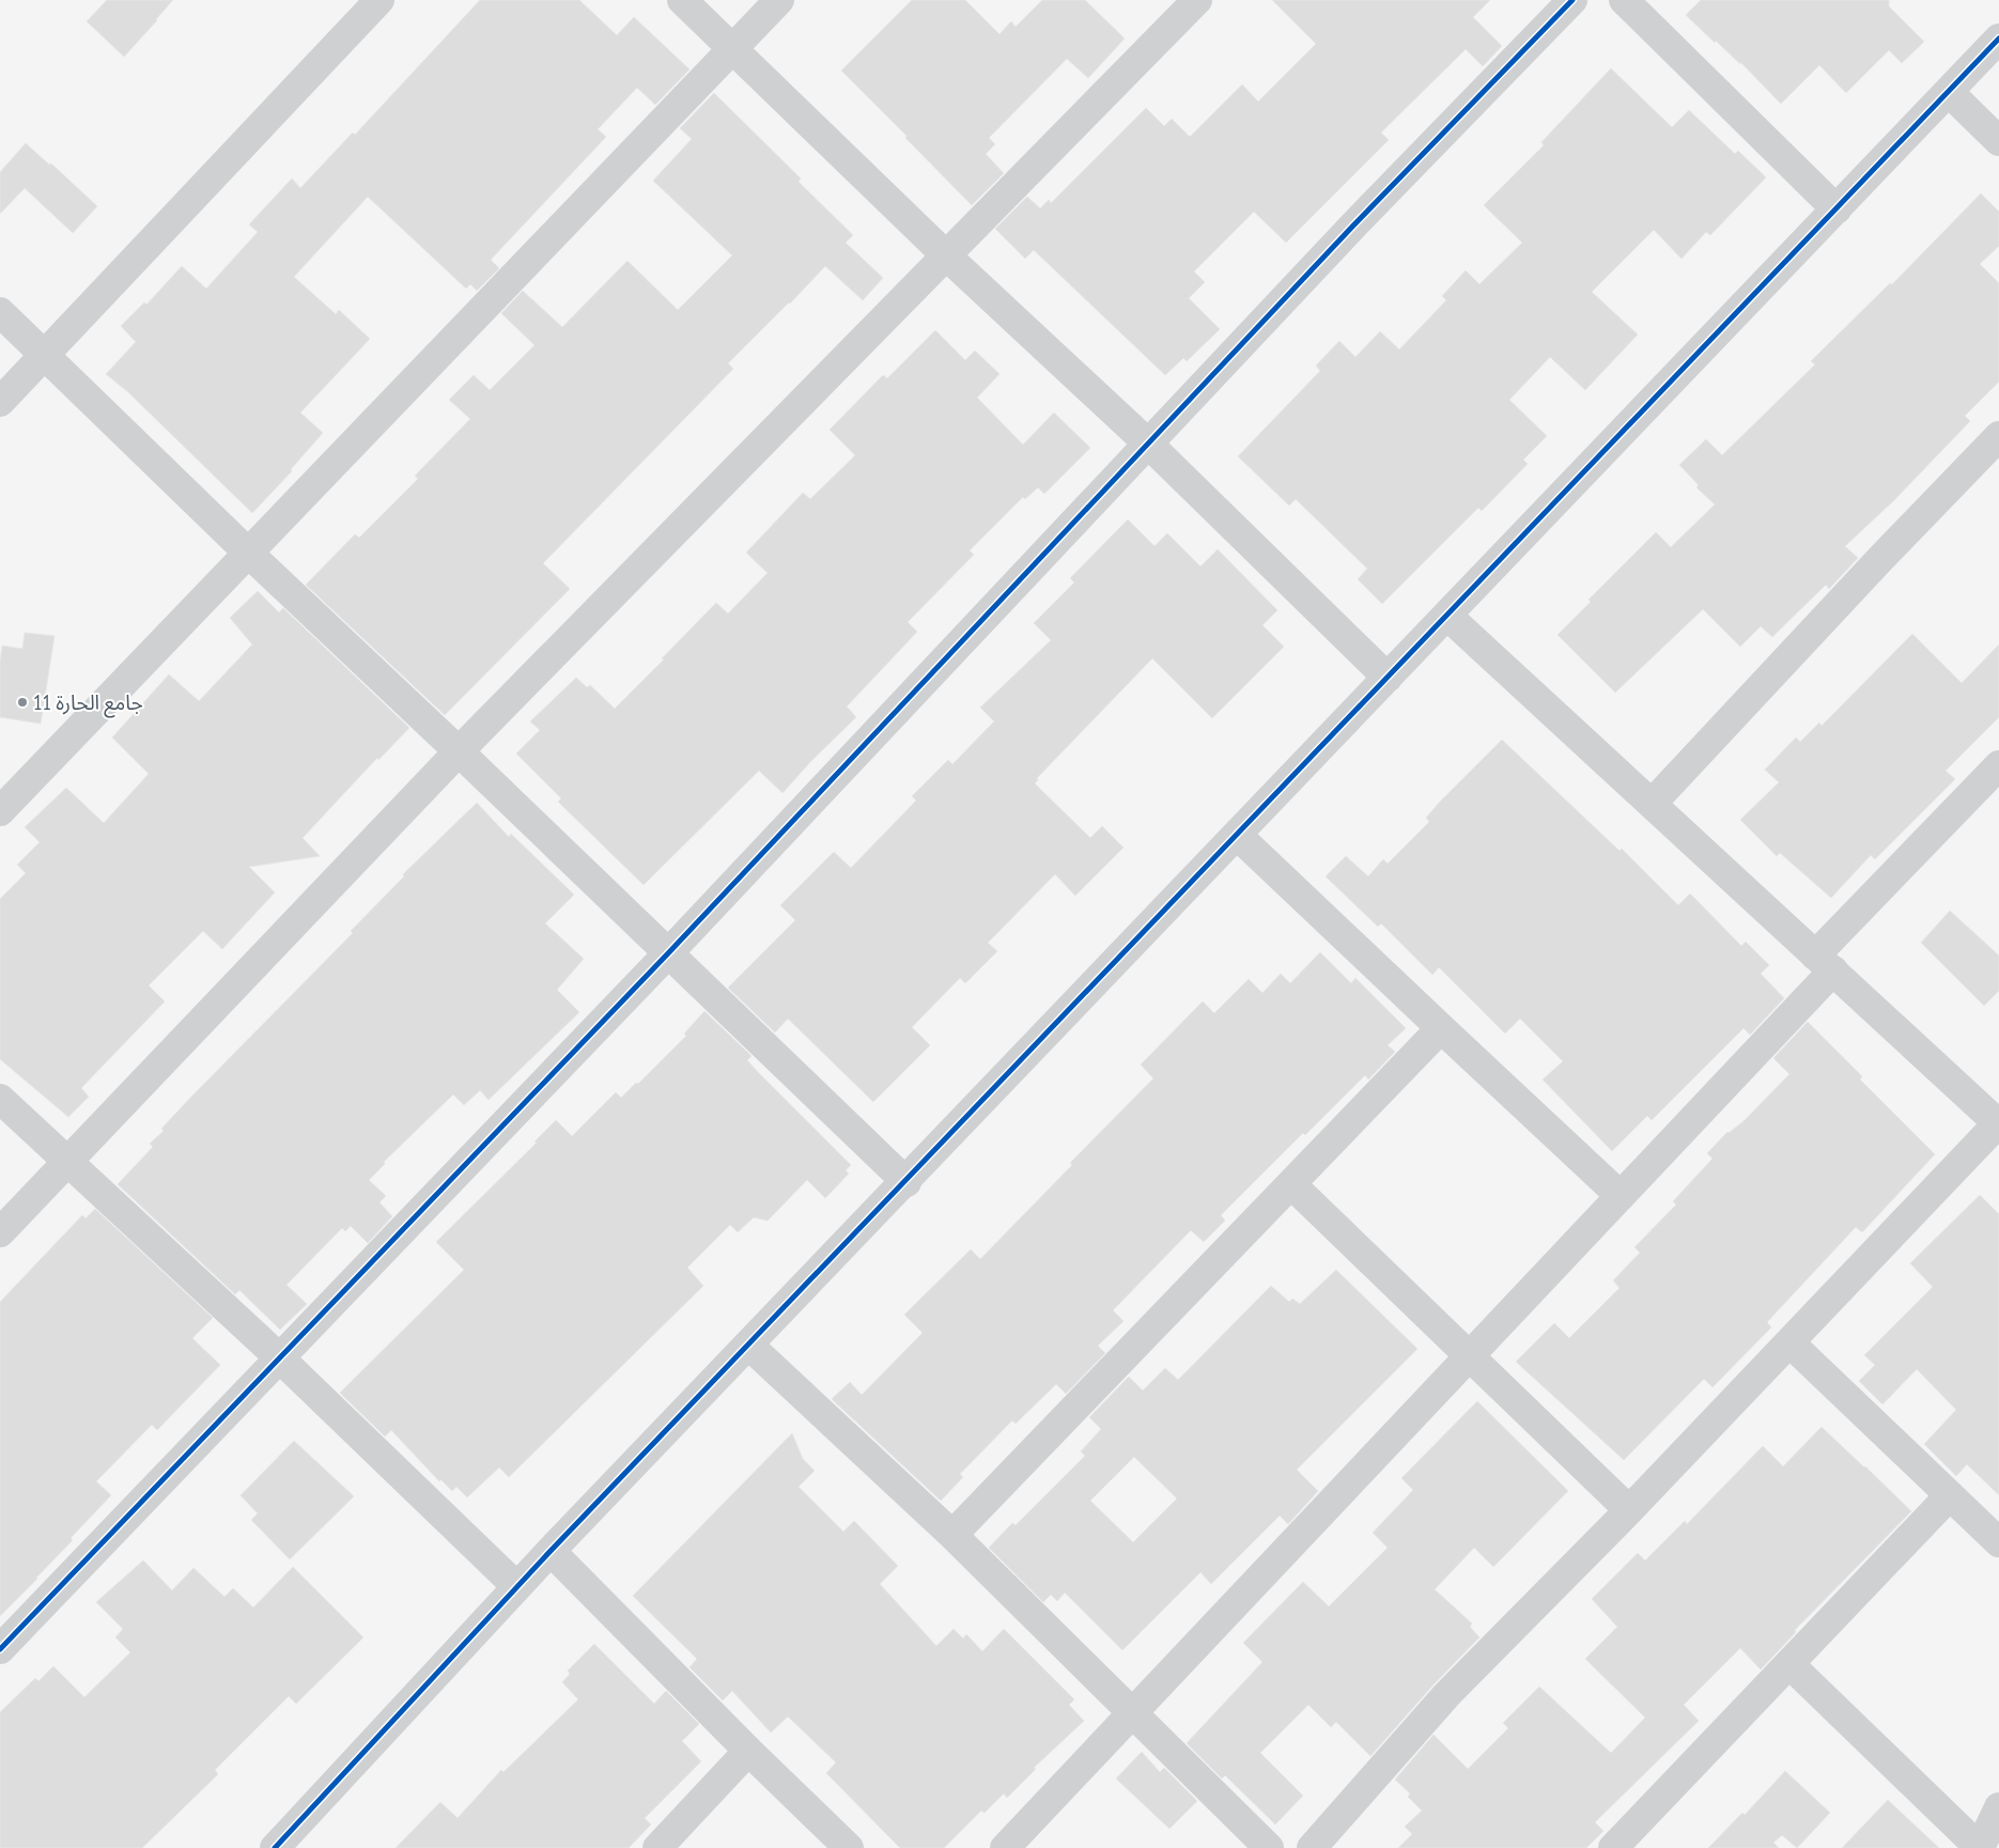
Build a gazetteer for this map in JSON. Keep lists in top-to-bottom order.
{
  "places": ["جامع الحارة 11"]
}
